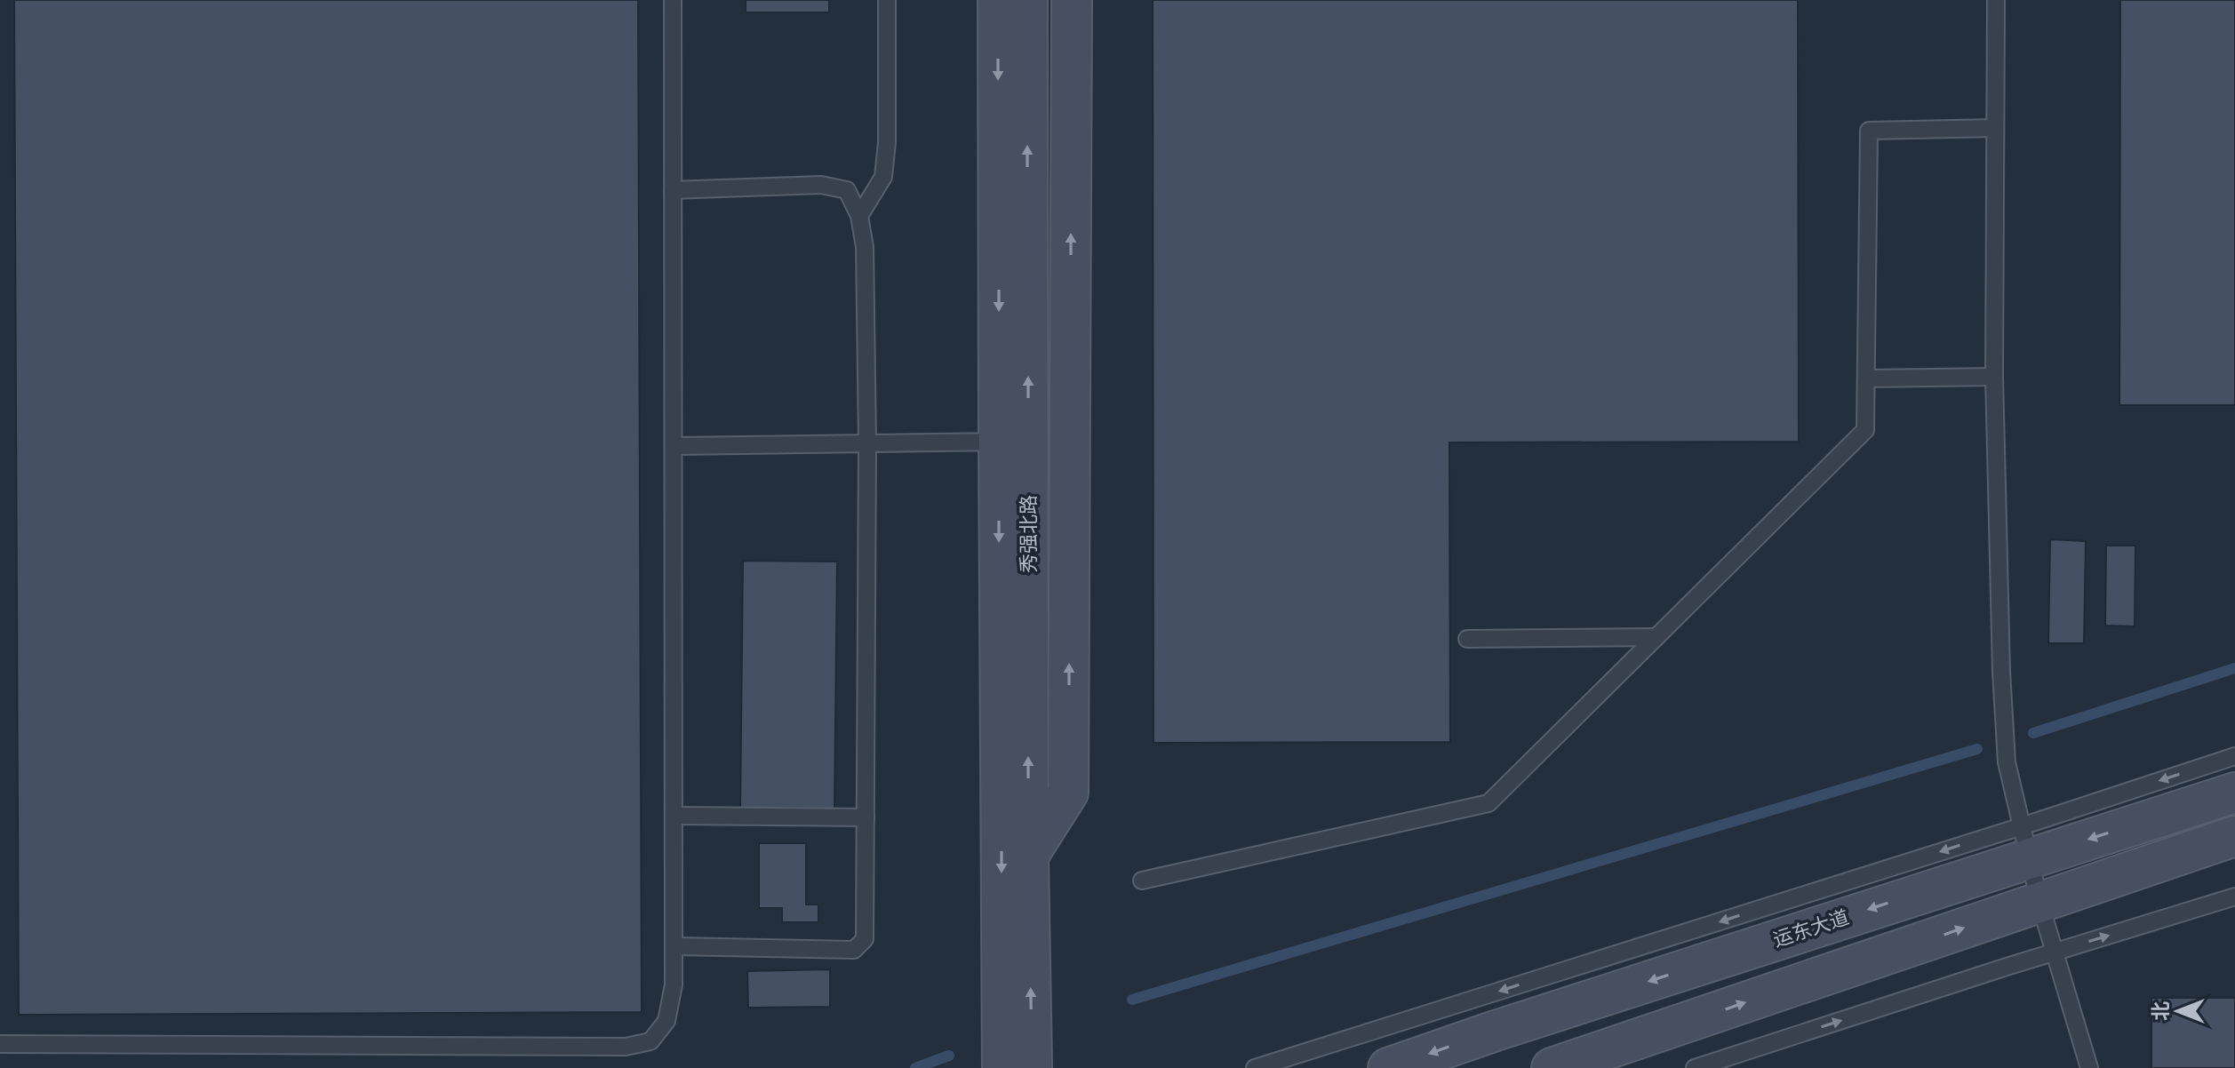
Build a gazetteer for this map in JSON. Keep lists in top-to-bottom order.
{
  "streets": {
    "street": ["秀强北路", "运东大道"]
  },
  "north": "left"
}
